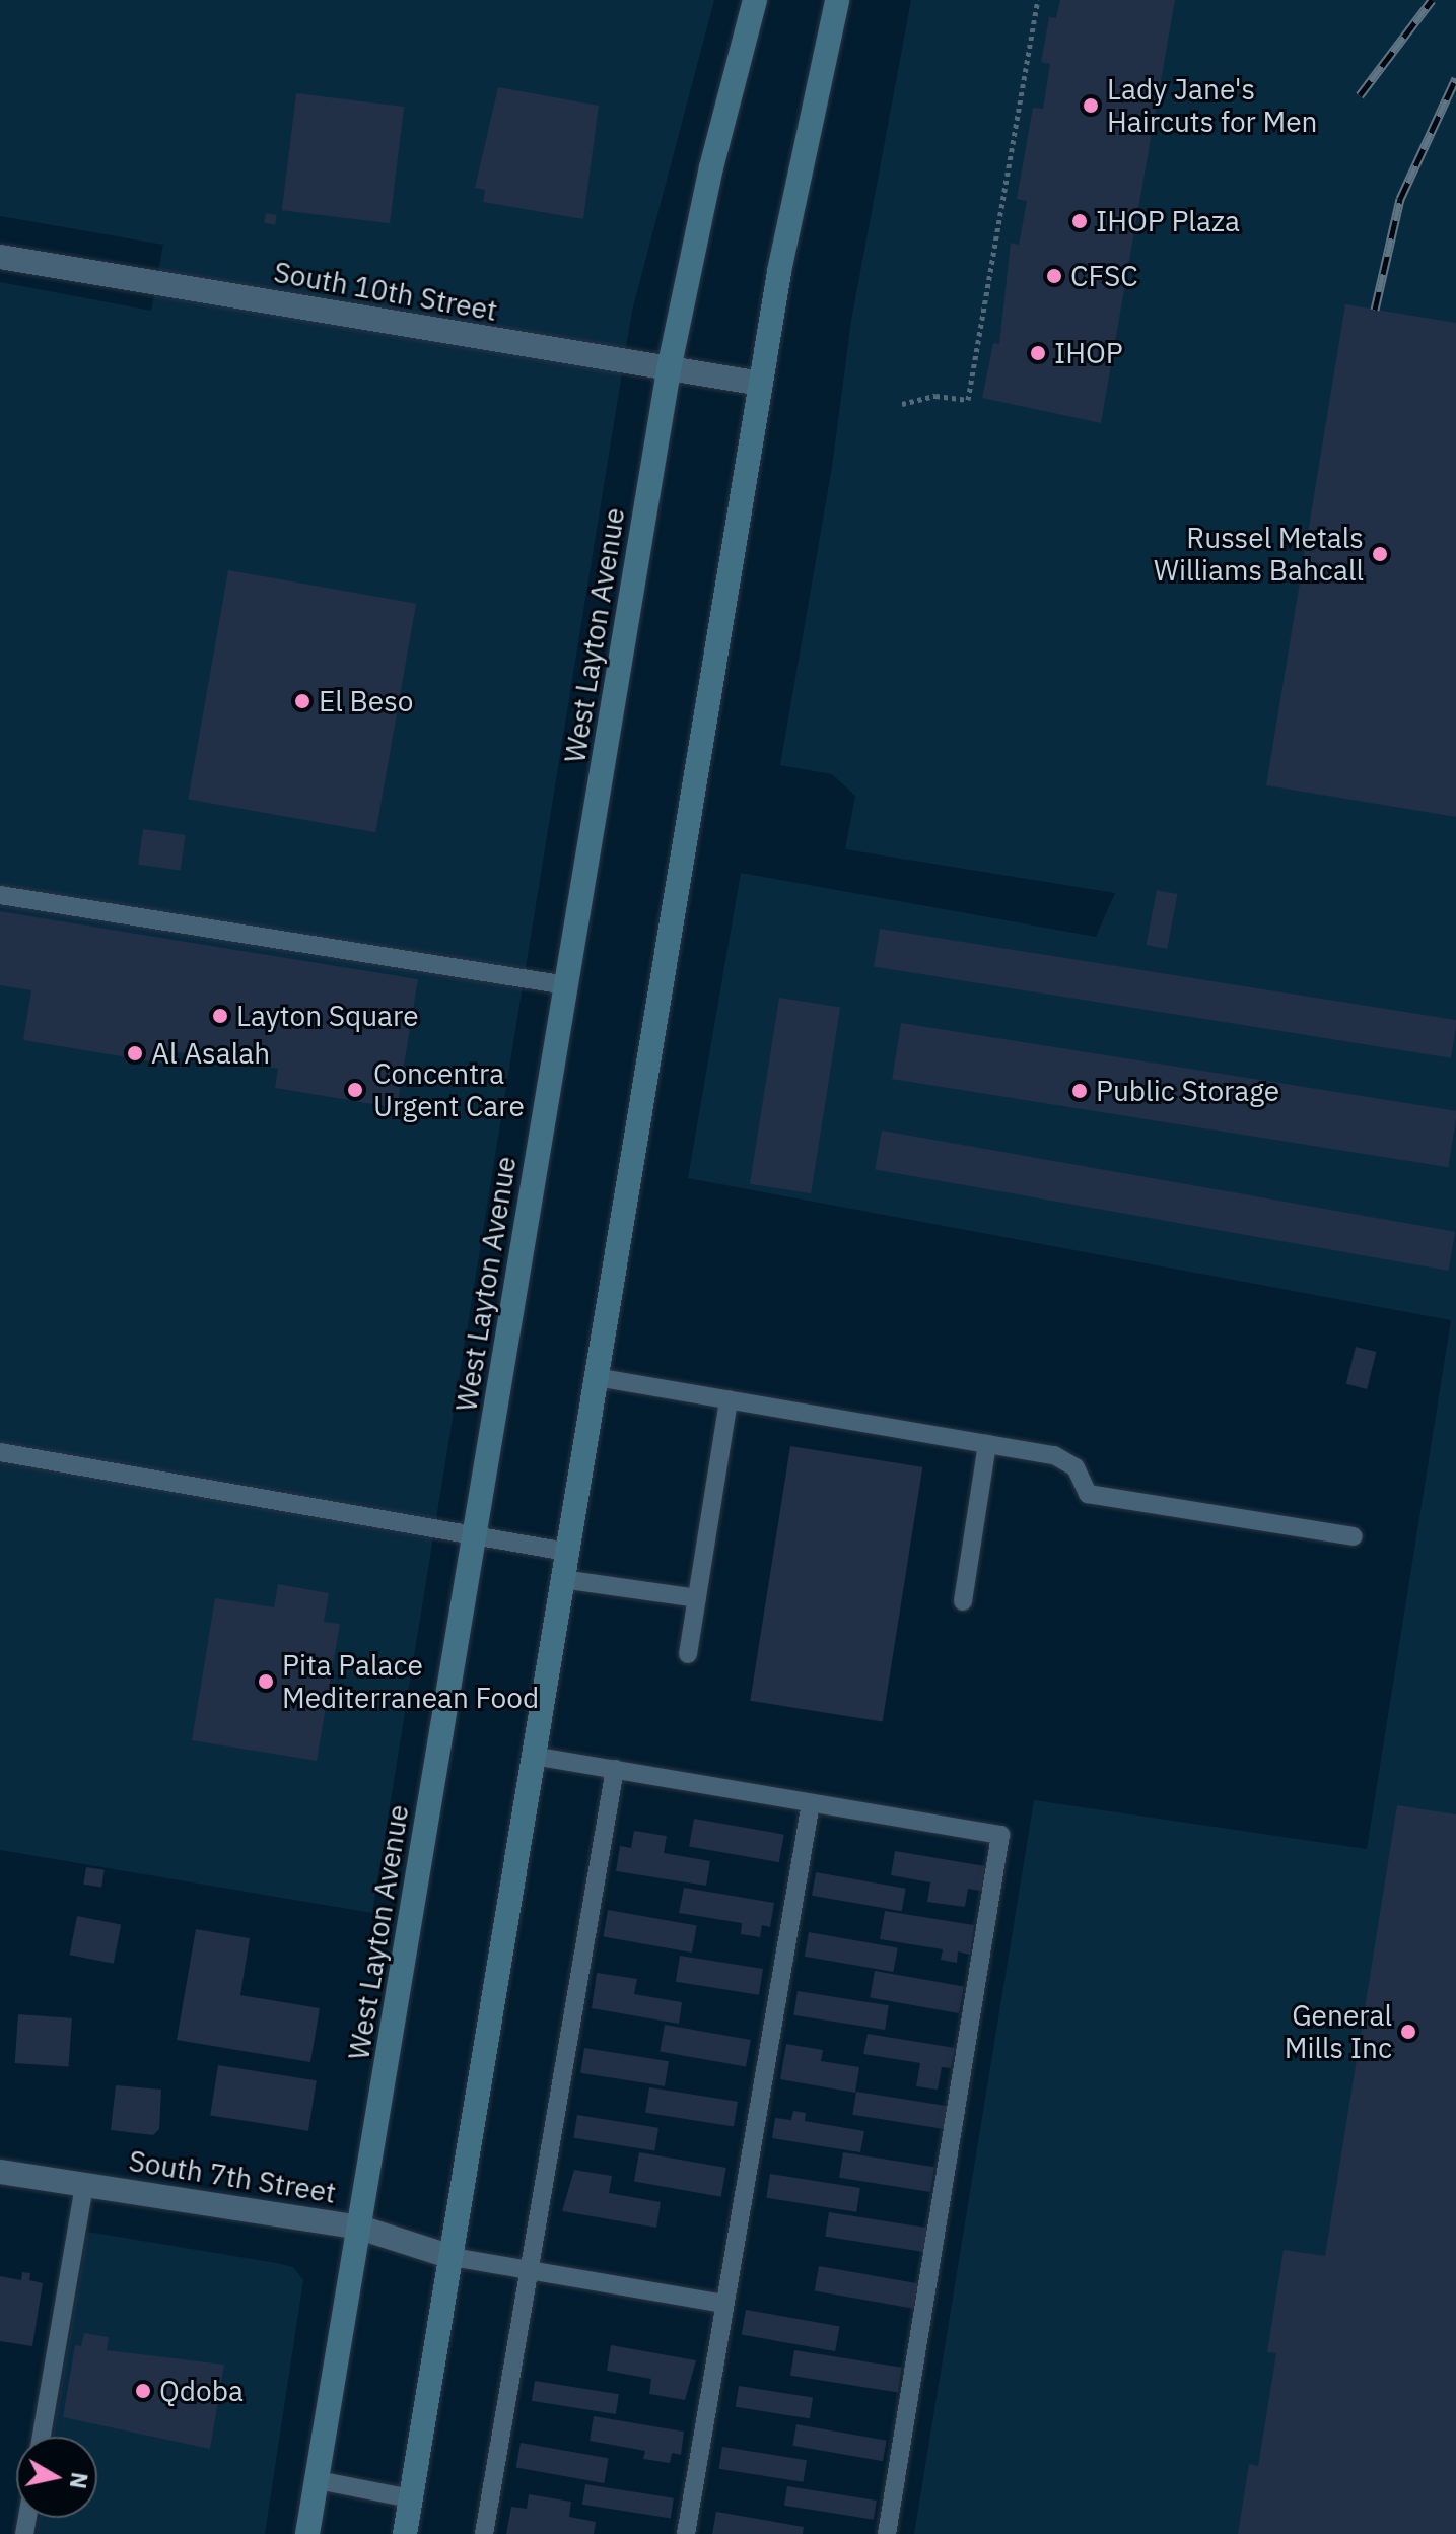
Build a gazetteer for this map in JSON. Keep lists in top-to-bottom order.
{
  "streets": {
    "main road": ["West Layton Avenue"],
    "street": ["South 10th Street", "South 7th Street"]
  },
  "crossings": [
    ["South 10th Street", "West Layton Avenue"],
    ["West Layton Avenue", "South 7th Street"]
  ],
  "places": [
    "Lady Jane's Haircuts for Men",
    "IHOP Plaza",
    "CFSC",
    "IHOP",
    "Russel Metals Williams Bahcall",
    "El Beso",
    "Layton Square",
    "Al Asalah",
    "Concentra Urgent Care",
    "Public Storage",
    "Pita Palace Mediterranean Food",
    "General Mills Inc",
    "Qdoba"
  ],
  "north": "right"
}
